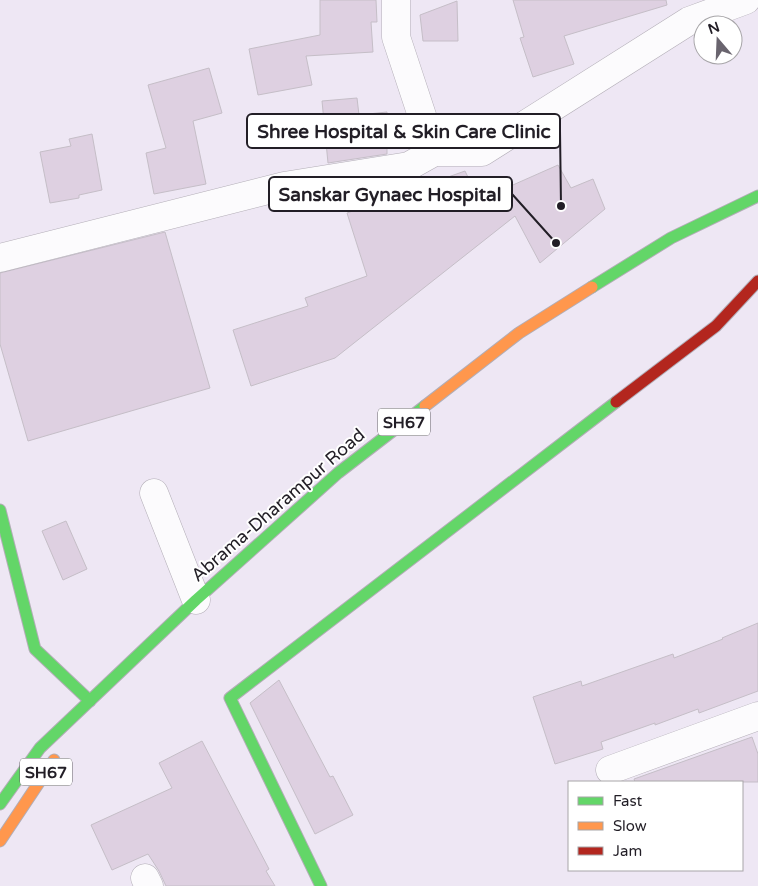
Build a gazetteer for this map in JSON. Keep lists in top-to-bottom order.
{
  "streets": {
    "main road": ["SH67", "Abrama-Dharampur Road"]
  },
  "crossings": [
    ["SH67", "Abrama-Dharampur Road"]
  ],
  "places": ["Shree Hospital & Skin Care Clinic", "Sanskar Gynaec Hospital"],
  "legend": ["Fast", "Slow", "Jam"],
  "north": "top"
}
